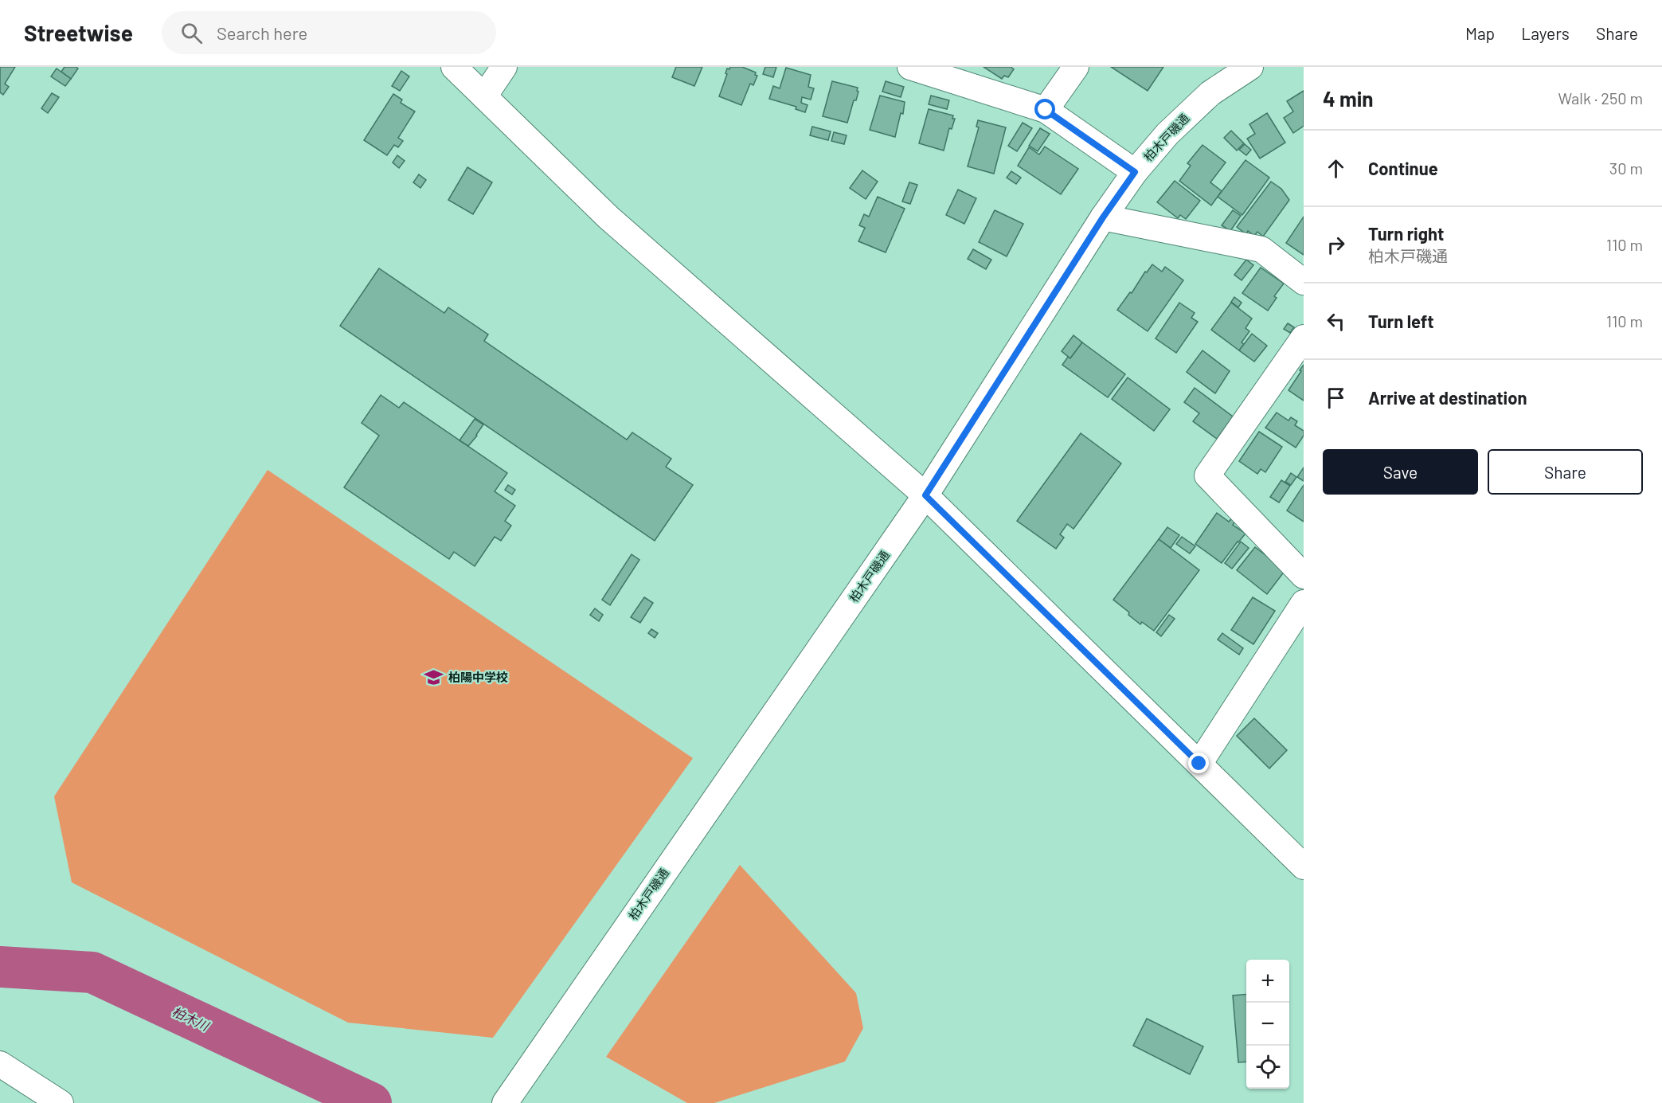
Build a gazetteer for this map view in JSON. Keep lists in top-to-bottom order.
{
  "streets": {
    "street": ["柏木戸磯通"]
  },
  "water": ["柏木川"],
  "places": {
    "school or university": ["柏陽中学校"]
  },
  "page": {
    "header": "Streetwise",
    "search": "Search here",
    "nav": ["Map", "Layers", "Share"],
    "heading": ["4 min", "Walk · 250 m"],
    "list": [
      ["Continue", "30 m"],
      ["Turn right", "柏木戸磯通", "110 m"],
      ["Turn left", "110 m"],
      "Arrive at destination"
    ],
    "buttons": ["Save", "Share"],
    "map_buttons": ["+", "−"]
  }
}
